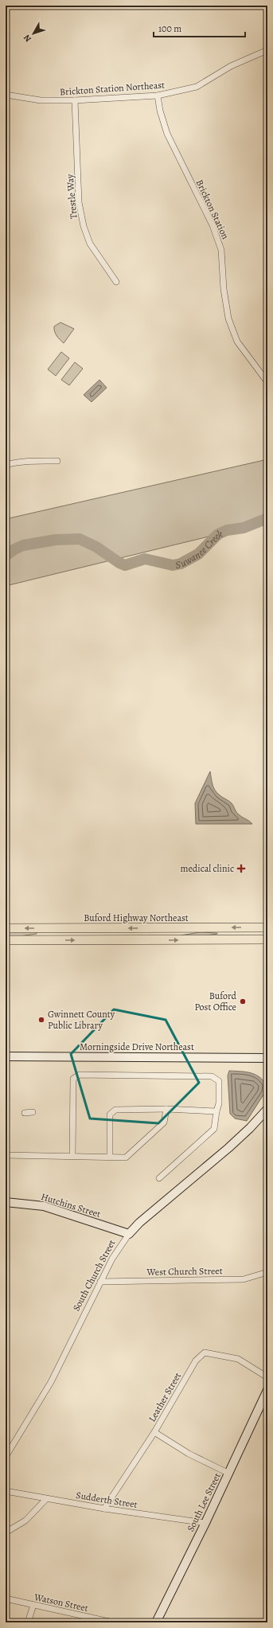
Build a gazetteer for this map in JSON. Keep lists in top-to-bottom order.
{
  "streets": {
    "main road": ["Buford Highway Northeast"],
    "street": [
      "Brickton Station Northeast",
      "Trestle Way",
      "Brickton Station",
      "Morningside Drive Northeast",
      "Hutchins Street",
      "West Church Street",
      "South Church Street",
      "Leather Street",
      "Sudderth Street",
      "South Lee Street",
      "Watson Street"
    ]
  },
  "crossings": [
    ["Brickton Station Northeast", "Trestle Way"],
    ["Brickton Station Northeast", "Brickton Station"],
    ["Hutchins Street", "South Church Street"],
    ["West Church Street", "South Church Street"],
    ["Leather Street", "Sudderth Street"],
    ["Sudderth Street", "South Lee Street"]
  ],
  "water": ["Suwanee Creek"],
  "places": {
    "health": ["medical clinic"],
    "other": ["Buford Post Office", "Gwinnett County Public Library"]
  },
  "scale_bar": "100 m",
  "north": "bottom left"
}
